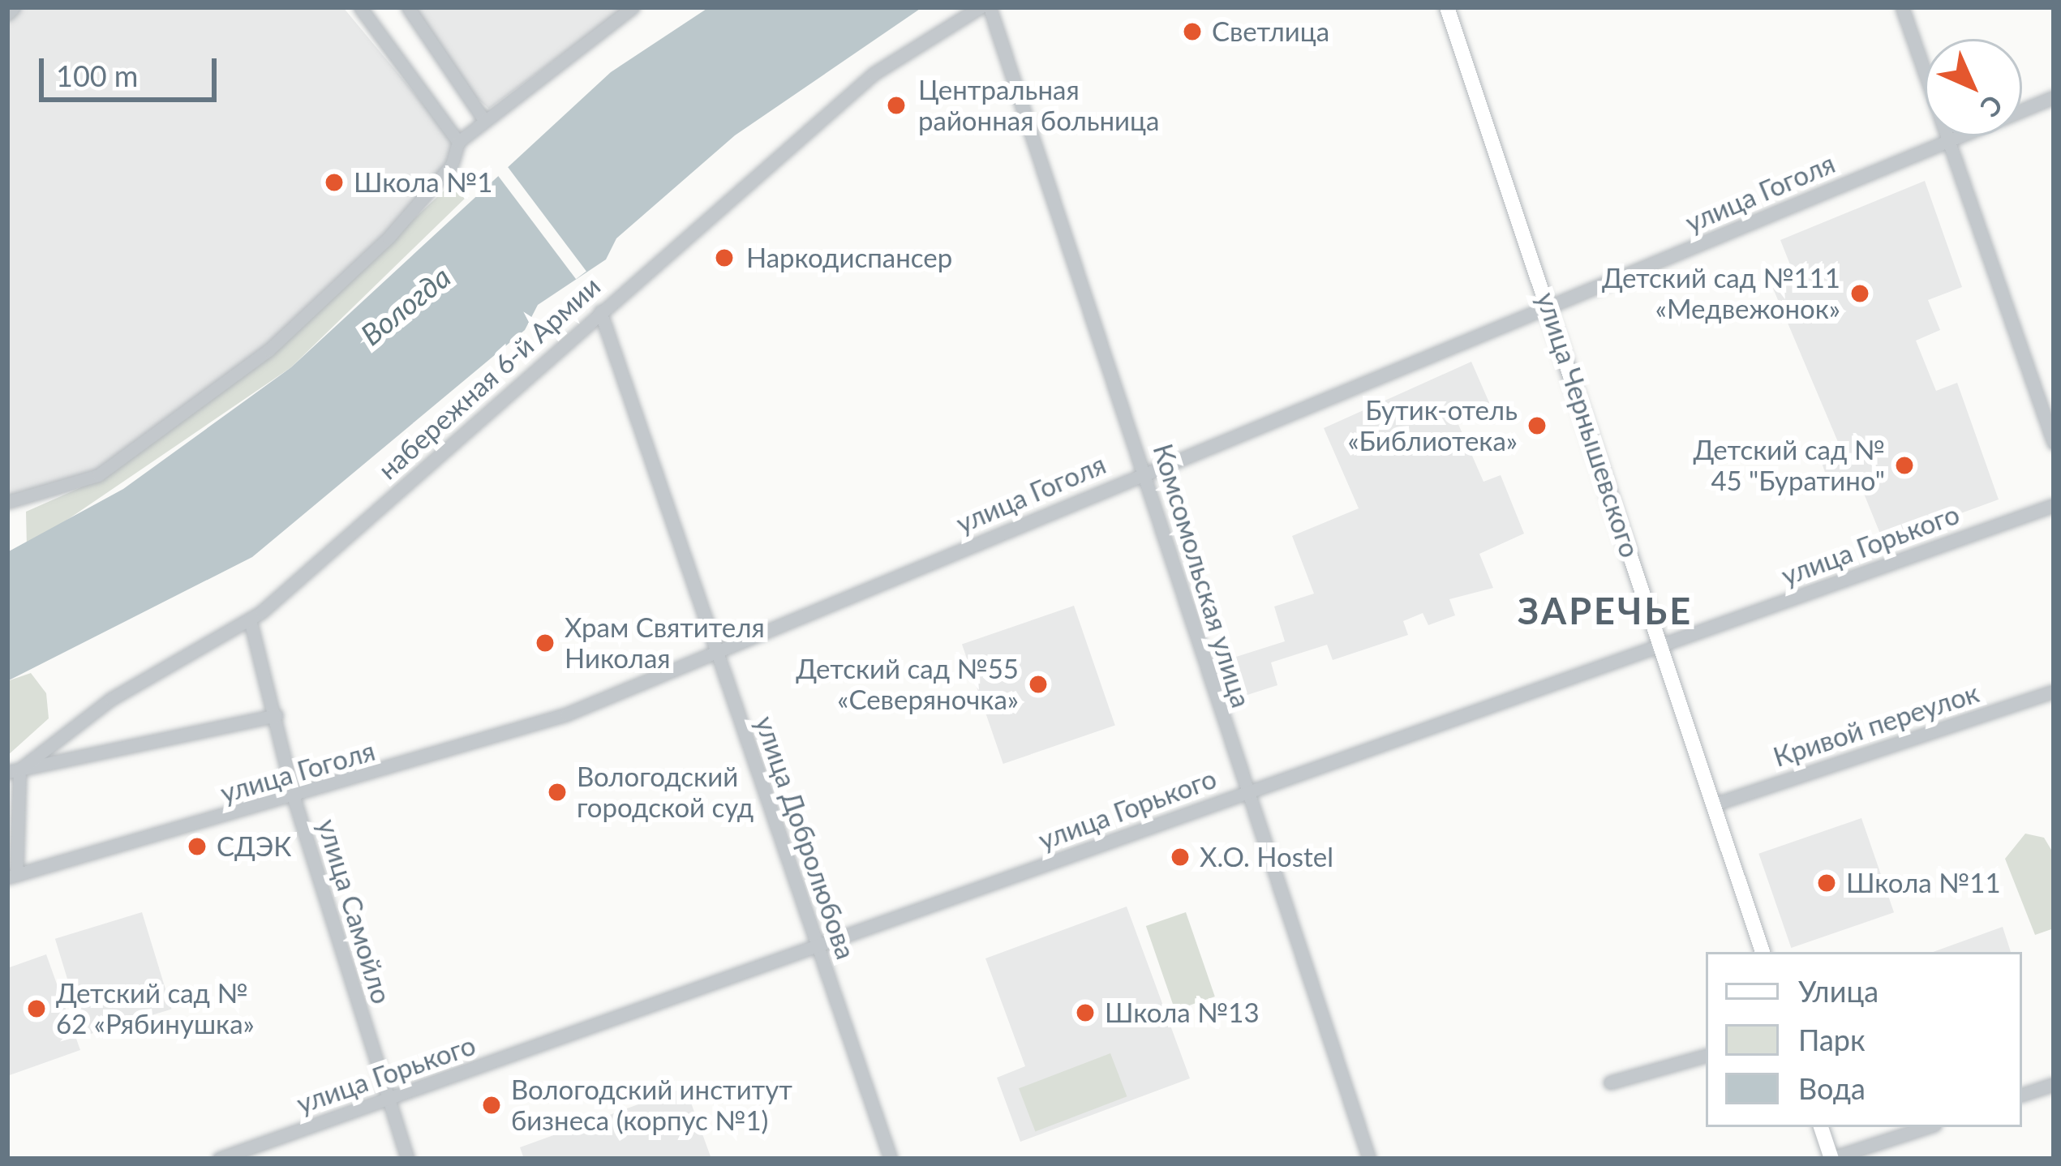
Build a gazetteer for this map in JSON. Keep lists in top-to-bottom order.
{
  "streets": {
    "main road": ["улица Чернышевского"],
    "street": [
      "улица Гоголя",
      "набережная 6-й Армии",
      "улица Горького",
      "Комсомольская улица",
      "Кривой переулок",
      "улица Добролюбова",
      "улица Самойло"
    ]
  },
  "crossings": [
    ["улица Гоголя", "улица Чернышевского"],
    ["улица Гоголя", "Комсомольская улица"],
    ["улица Гоголя", "улица Добролюбова"],
    ["улица Гоголя", "улица Самойло"],
    ["набережная 6-й Армии", "улица Добролюбова"],
    ["набережная 6-й Армии", "улица Самойло"],
    ["улица Чернышевского", "улица Горького"],
    ["улица Чернышевского", "Кривой переулок"],
    ["улица Горького", "Комсомольская улица"],
    ["улица Горького", "улица Добролюбова"],
    ["улица Горького", "улица Самойло"]
  ],
  "districts": ["ЗАРЕЧЬЕ"],
  "water": ["Вологда"],
  "places": [
    "Светлица",
    "Центральная районная больница",
    "Школа №1",
    "Наркодиспансер",
    "Детский сад №111 «Медвежонок»",
    "Бутик-отель «Библиотека»",
    "Детский сад № 45 \"Буратино\"",
    "Храм Святителя Николая",
    "Детский сад №55 «Северяночка»",
    "Вологодский городской суд",
    "СДЭК",
    "X.O. Hostel",
    "Школа №11",
    "Детский сад № 62 «Рябинушка»",
    "Школа №13",
    "Вологодский институт бизнеса (корпус №1)"
  ],
  "legend": ["Улица", "Парк", "Вода"],
  "scale_bar": "100 m",
  "north": "bottom right"
}
